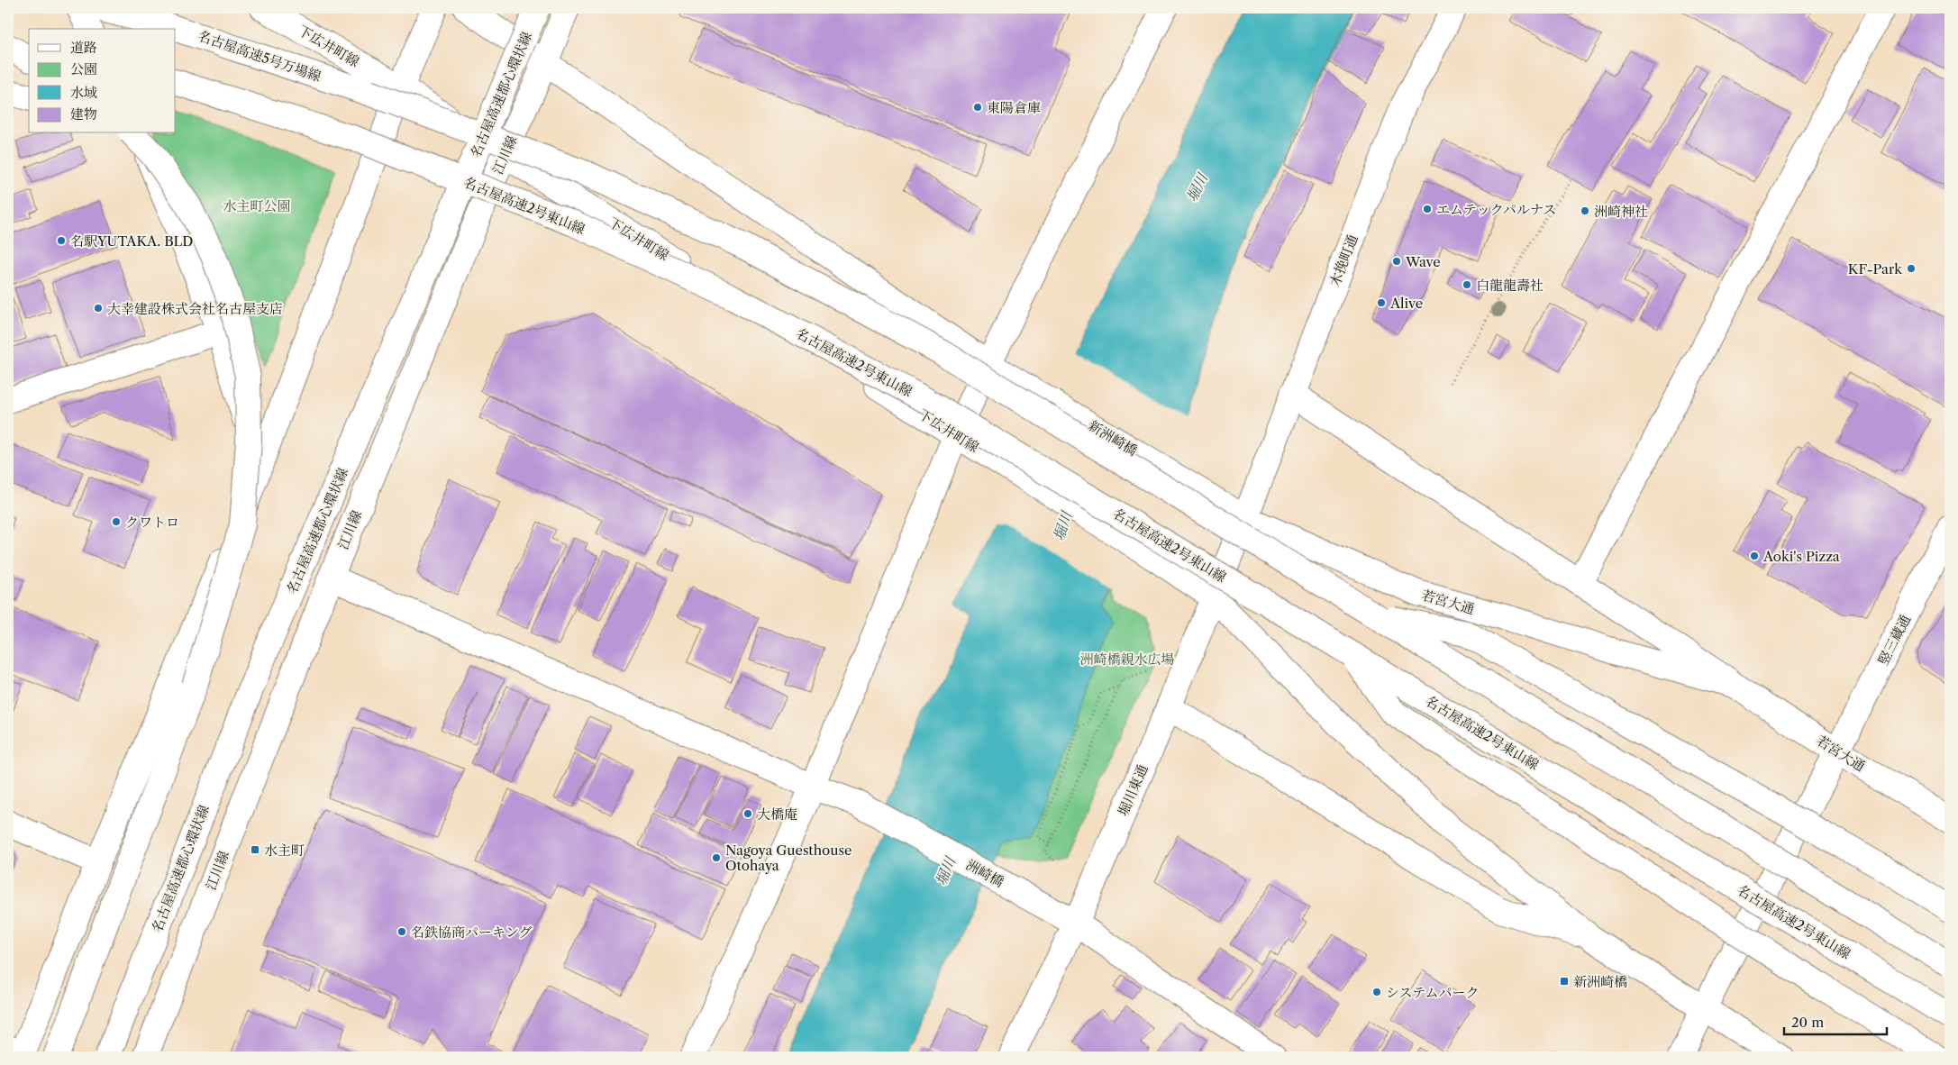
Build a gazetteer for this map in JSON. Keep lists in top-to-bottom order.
{
  "streets": {
    "main road": [
      "下広井町線",
      "名古屋高速5号万場線",
      "名古屋高速都心環状線",
      "江川線",
      "名古屋高速2号東山線",
      "木挽町通",
      "新洲崎橋",
      "若宮大通",
      "竪三蔵通",
      "堀川東通",
      "洲崎橋"
    ]
  },
  "crossings": [
    ["下広井町線", "江川線"],
    ["下広井町線", "堀川東通"],
    ["江川線", "洲崎橋"],
    ["木挽町通", "若宮大通"],
    ["木挽町通", "堀川東通"],
    ["新洲崎橋", "若宮大通"],
    ["若宮大通", "竪三蔵通"],
    ["若宮大通", "堀川東通"],
    ["堀川東通", "洲崎橋"]
  ],
  "water": ["堀川"],
  "parks": ["水主町公園", "洲崎橋親水広場"],
  "places": {
    "other": [
      "東陽倉庫",
      "エムテックパルナス",
      "洲崎神社",
      "名駅YUTAKA. BLD",
      "Wave",
      "KF-Park",
      "白龍龍壽社",
      "Alive",
      "大幸建設株式会社名古屋支店",
      "クワトロ",
      "Aoki's Pizza",
      "大橋庵",
      "Nagoya Guesthouse Otohaya",
      "名鉄協商パーキング",
      "システムパーク"
    ],
    "transit": ["水主町", "新洲崎橋"]
  },
  "legend": [
    "道路",
    "公園",
    "水域",
    "建物"
  ],
  "scale_bar": "20 m"
}
